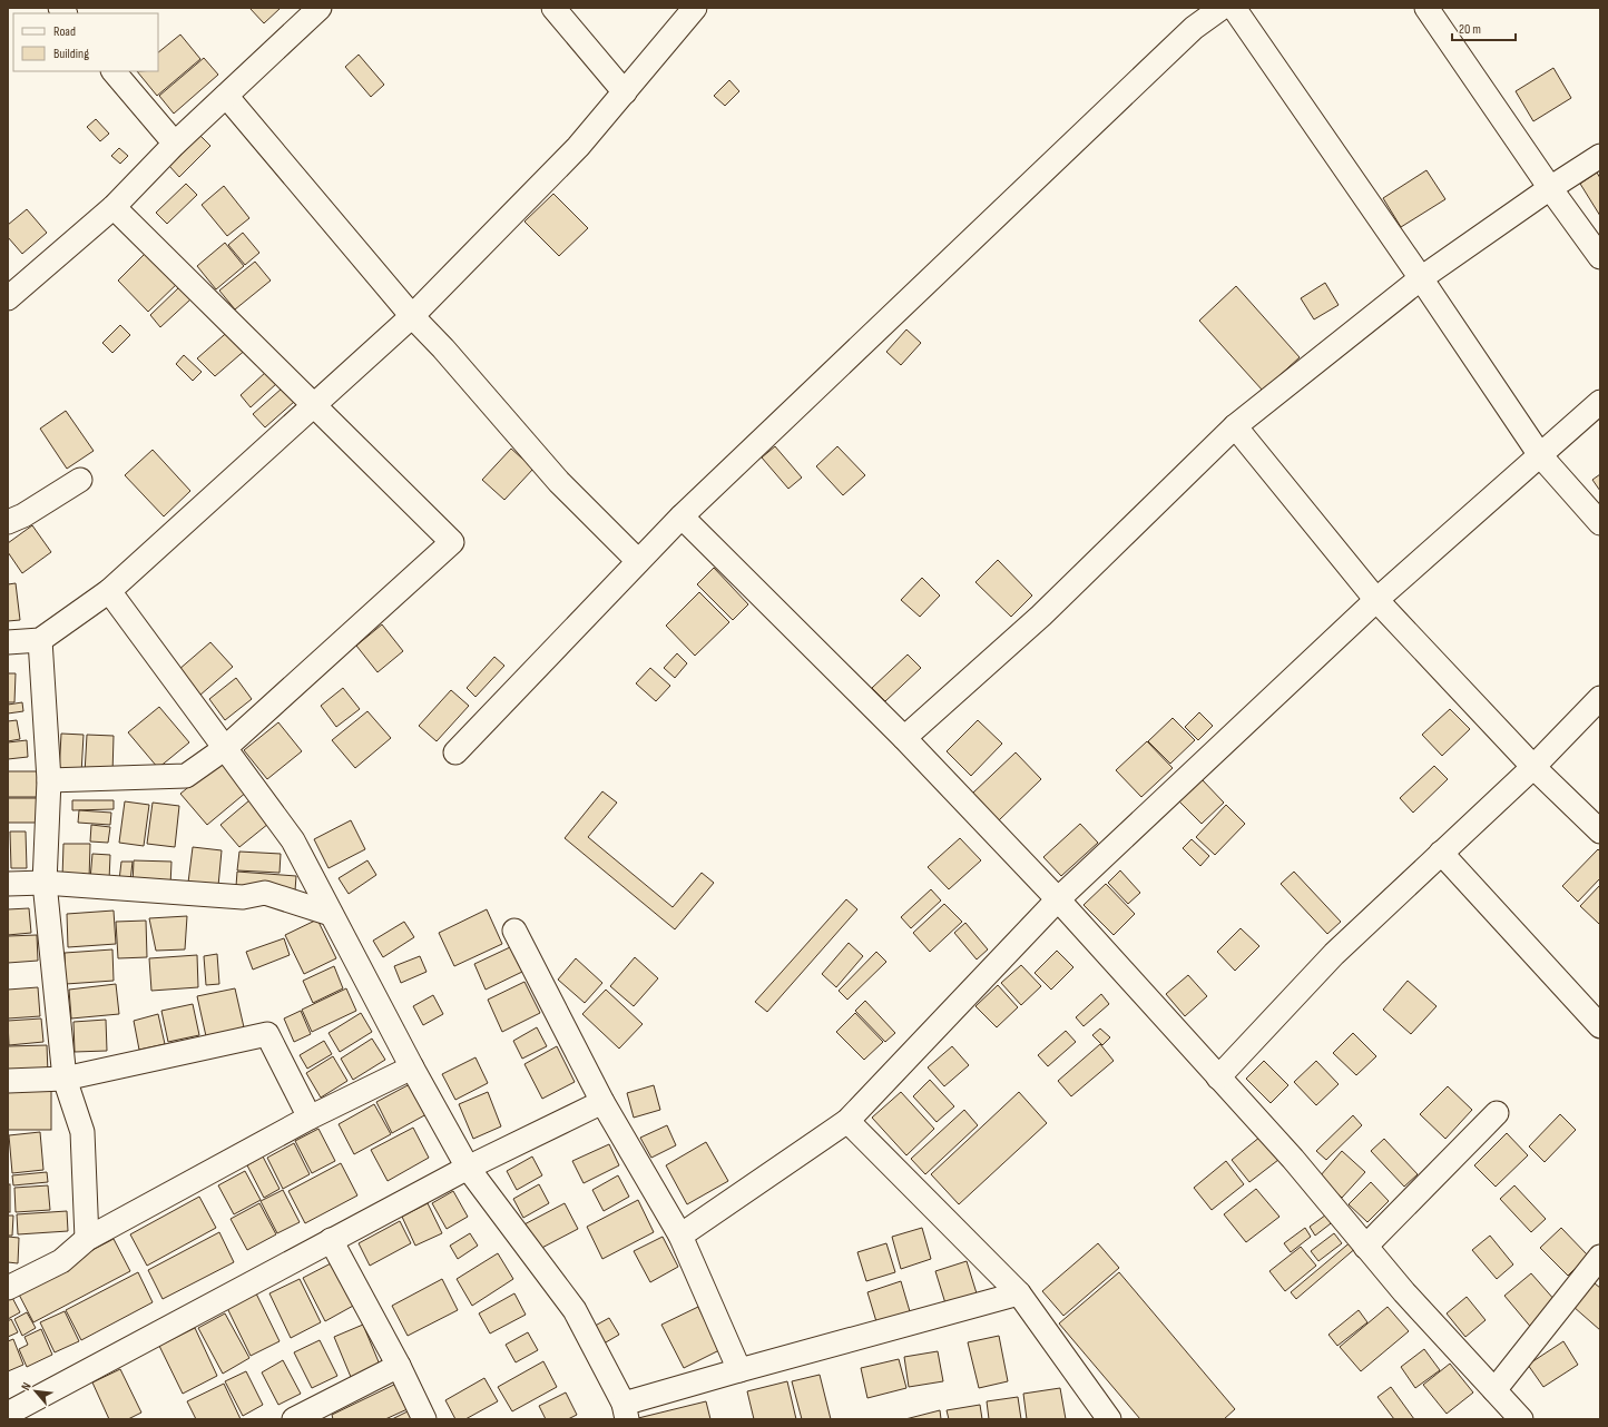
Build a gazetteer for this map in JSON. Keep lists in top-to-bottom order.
{
  "legend": ["Road", "Building"],
  "scale_bar": "20 m",
  "north": "top left"
}
